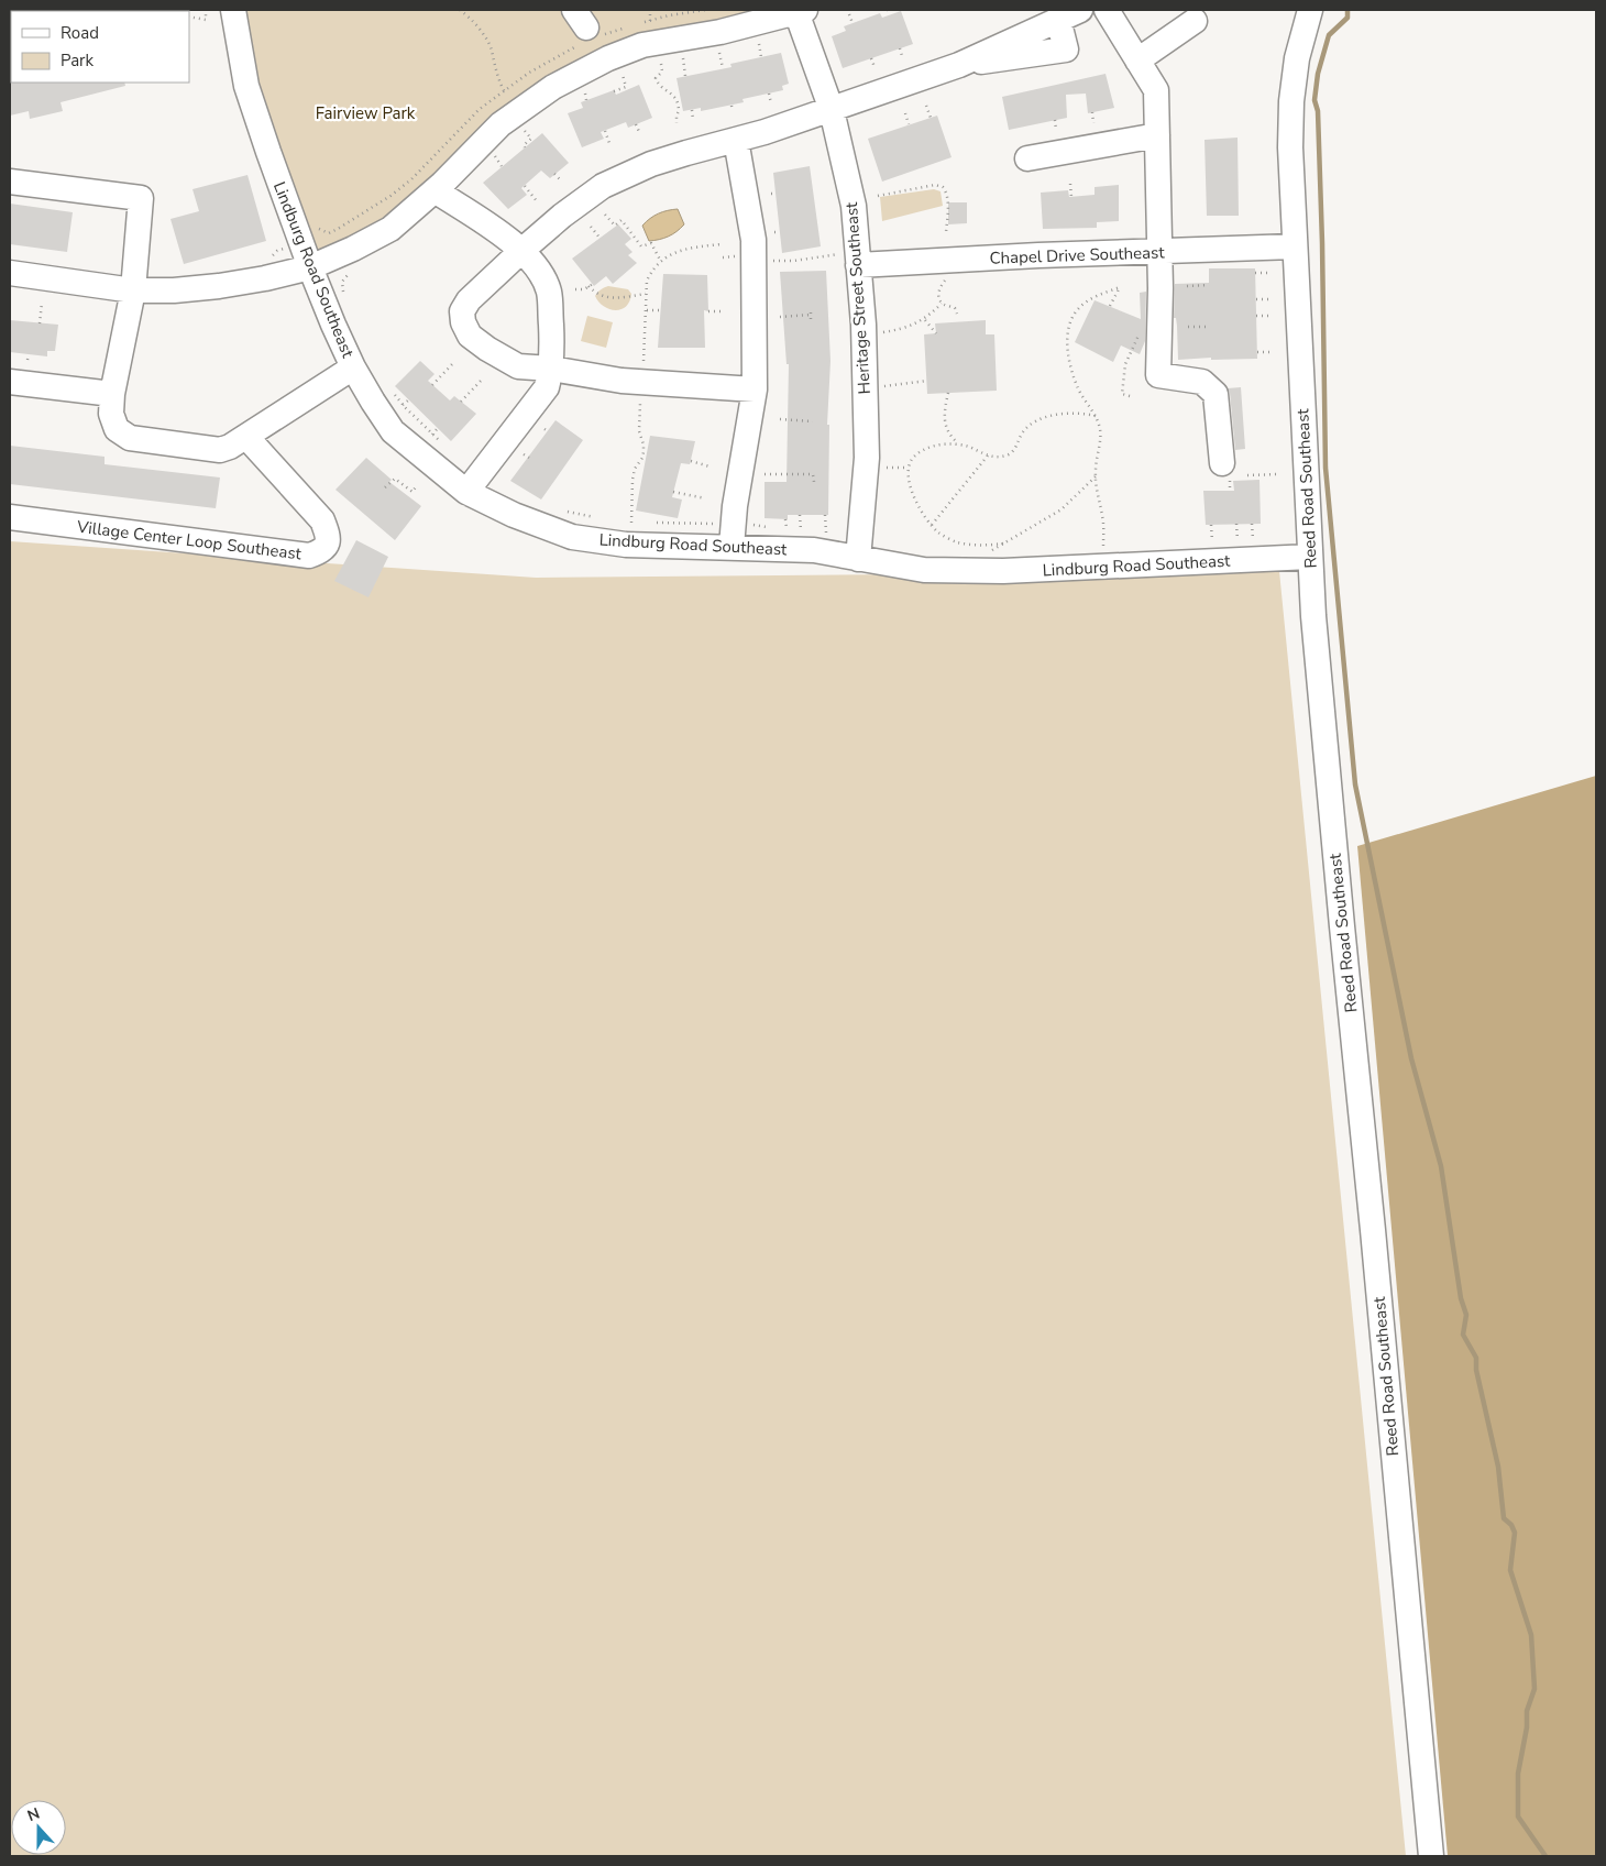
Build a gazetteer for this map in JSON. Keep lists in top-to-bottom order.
{
  "streets": {
    "street": [
      "Chapel Drive Southeast",
      "Lindburg Road Southeast",
      "Heritage Street Southeast",
      "Reed Road Southeast",
      "Village Center Loop Southeast"
    ]
  },
  "crossings": [
    ["Chapel Drive Southeast", "Heritage Street Southeast"],
    ["Chapel Drive Southeast", "Reed Road Southeast"],
    ["Lindburg Road Southeast", "Heritage Street Southeast"],
    ["Lindburg Road Southeast", "Reed Road Southeast"]
  ],
  "parks": ["Fairview Park"],
  "legend": ["Road", "Park"],
  "north": "top"
}
